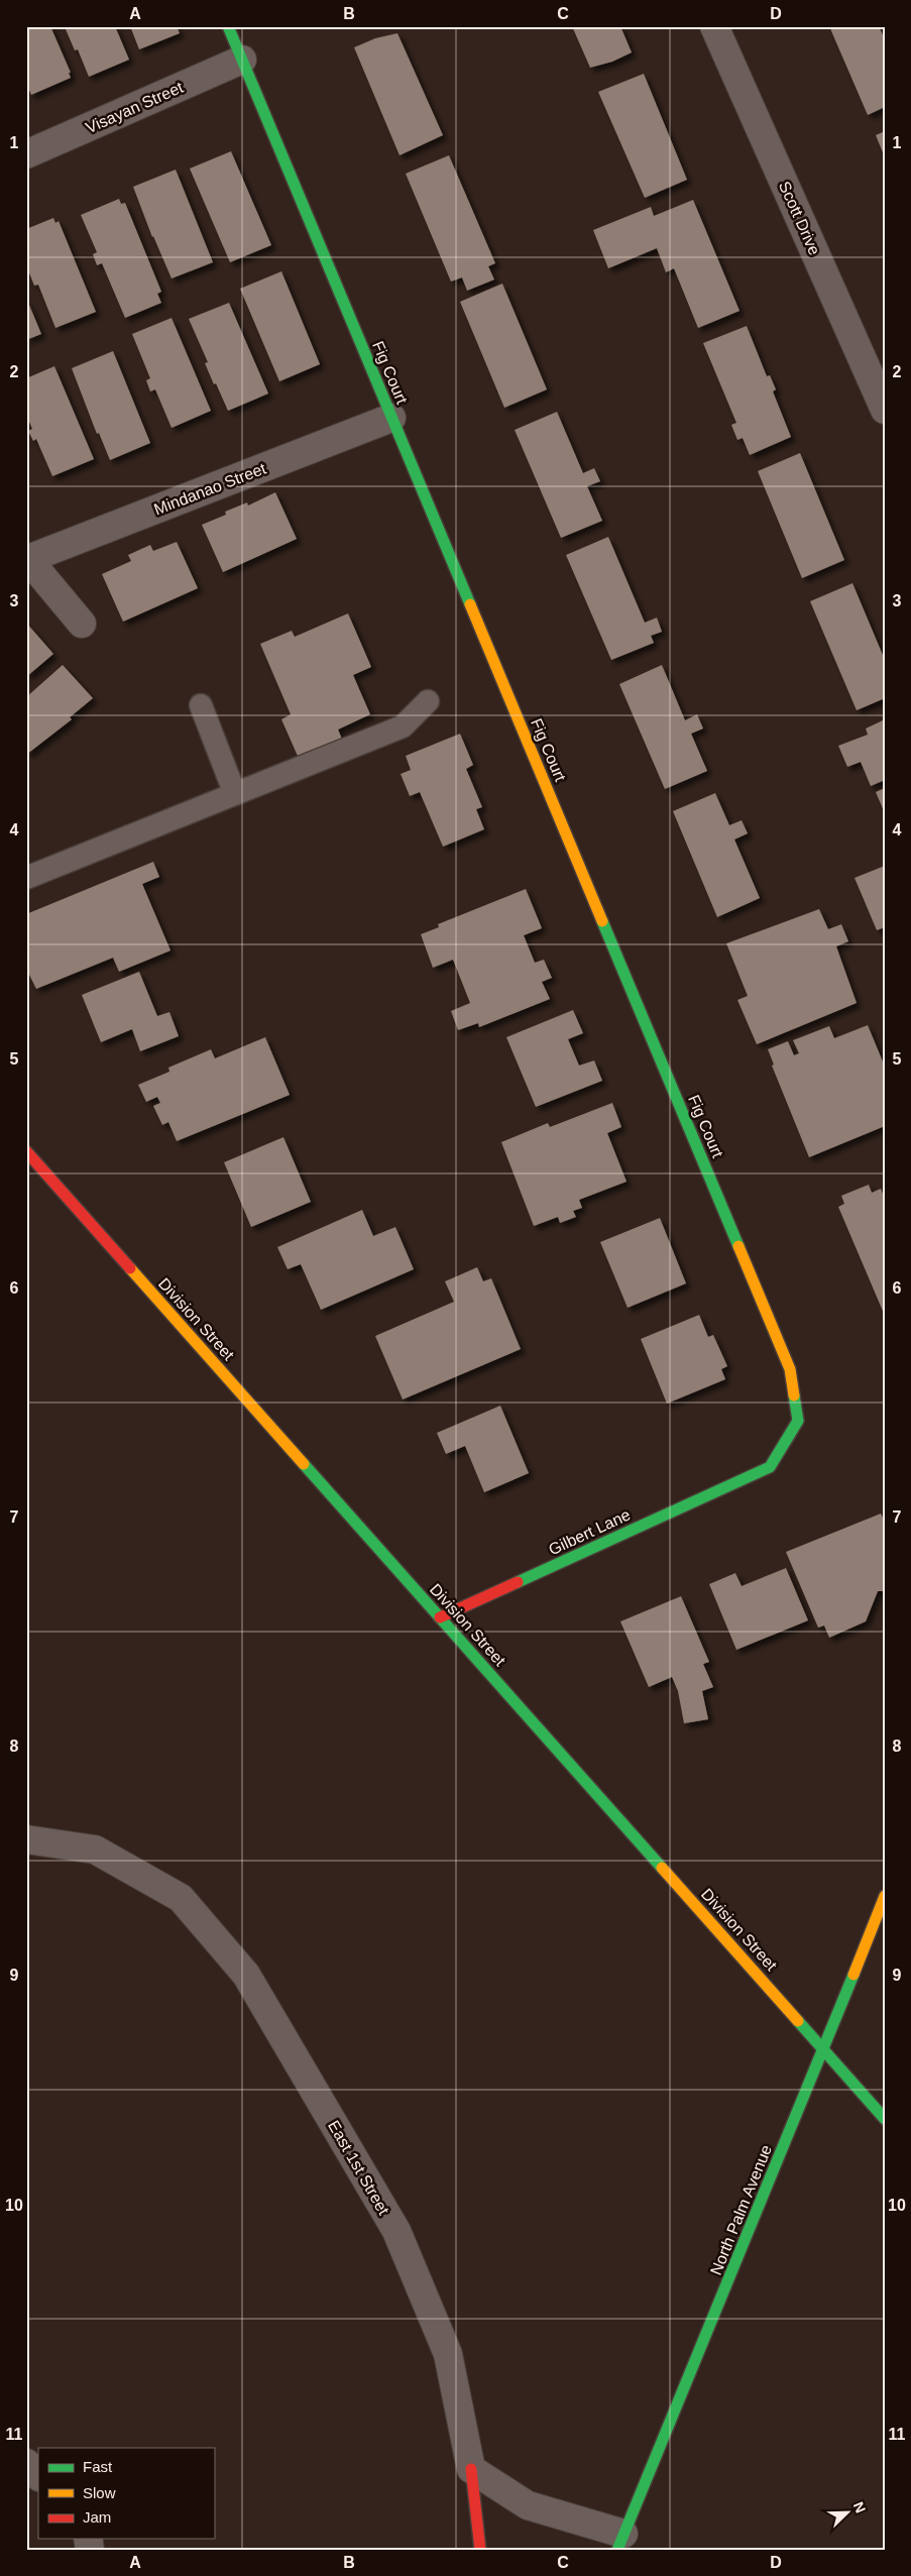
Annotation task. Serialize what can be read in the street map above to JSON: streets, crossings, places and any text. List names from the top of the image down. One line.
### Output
{"streets":{"street":["Visayan Street","Scott Drive","Fig Court","Mindanao Street","Division Street","Gilbert Lane","East 1st Street","North Palm Avenue"]},"crossings":[["Visayan Street","Fig Court"],["Fig Court","Mindanao Street"],["Fig Court","Gilbert Lane"],["Division Street","Gilbert Lane"],["Division Street","North Palm Avenue"]],"legend":["Fast","Slow","Jam"],"north":"top right","grid":{"columns":["A","B","C","D"],"rows":["1","2","3","4","5","6","7","8","9","10","11"]}}
